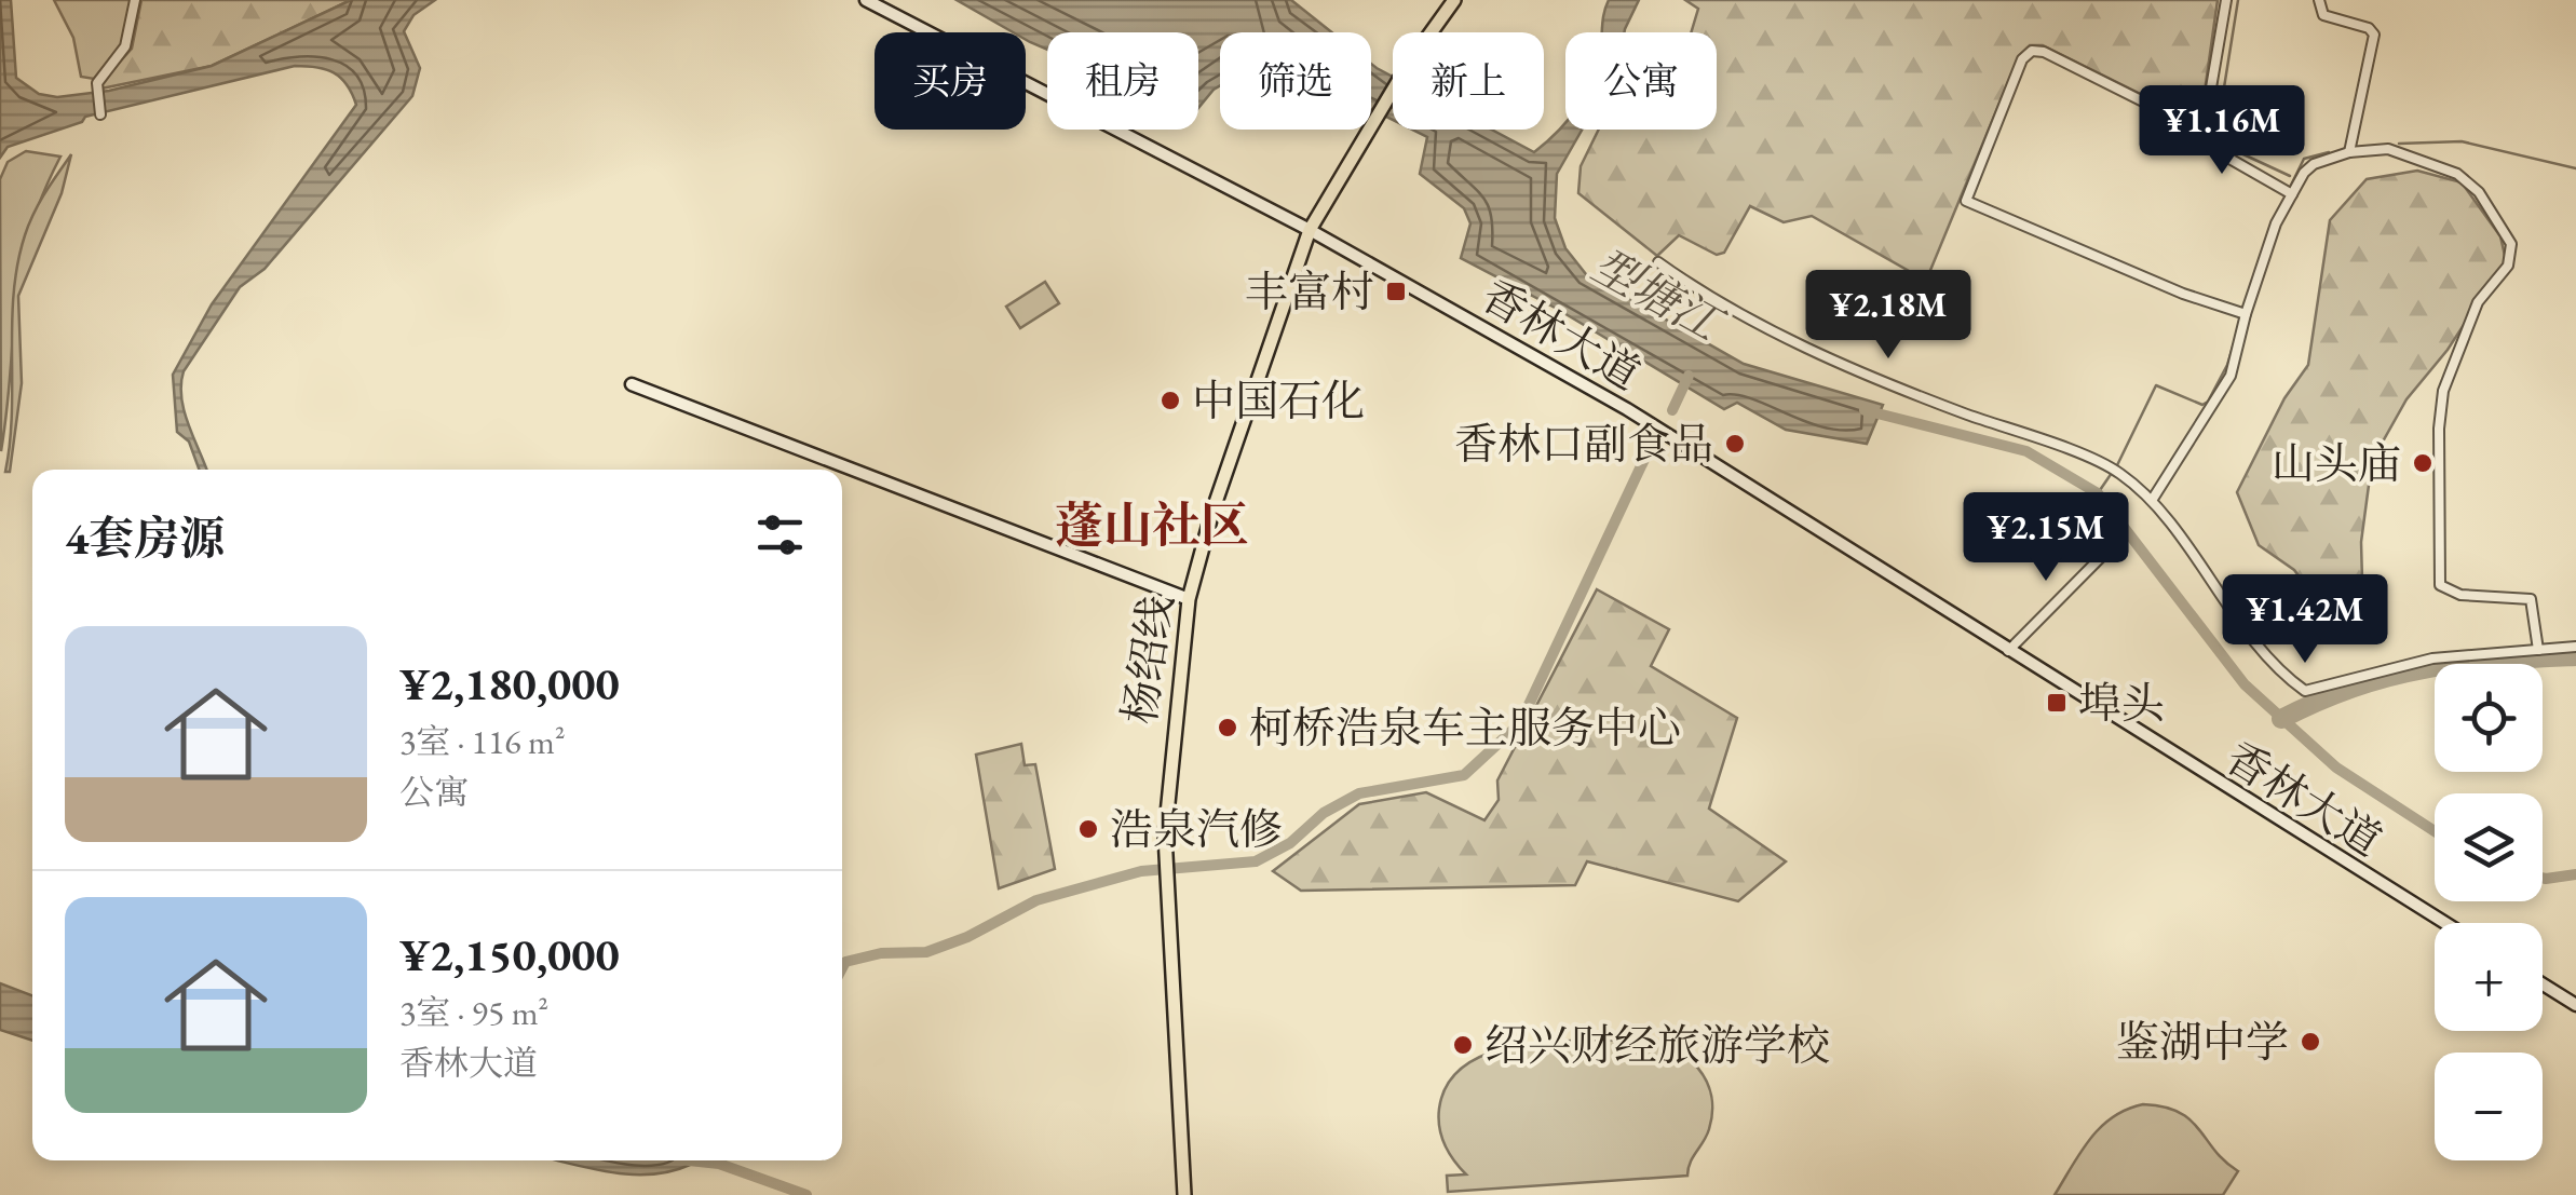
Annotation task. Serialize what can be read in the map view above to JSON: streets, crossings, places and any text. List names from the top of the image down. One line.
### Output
{"streets":{"main road":["香林大道","杨绍线"]},"crossings":[["香林大道","杨绍线"]],"districts":["蓬山社区"],"water":["型塘江"],"places":{"transit":["丰富村","埠头"],"other":["中国石化","香林口副食品","山头庙","柯桥浩泉车主服务中心","浩泉汽修","鉴湖中学","绍兴财经旅游学校"]},"page":{"chip":["买房","租房","筛选","新上","公寓"],"price":["¥1.16M","¥2.18M","¥2.15M","¥1.42M"],"heading":"4套房源","list":[{"name":"¥2,180,000","note":"3室 · 116 m² · 公寓"},{"name":"¥2,150,000","note":"3室 · 95 m² · 香林大道"}],"map_buttons":["+","−"]}}
